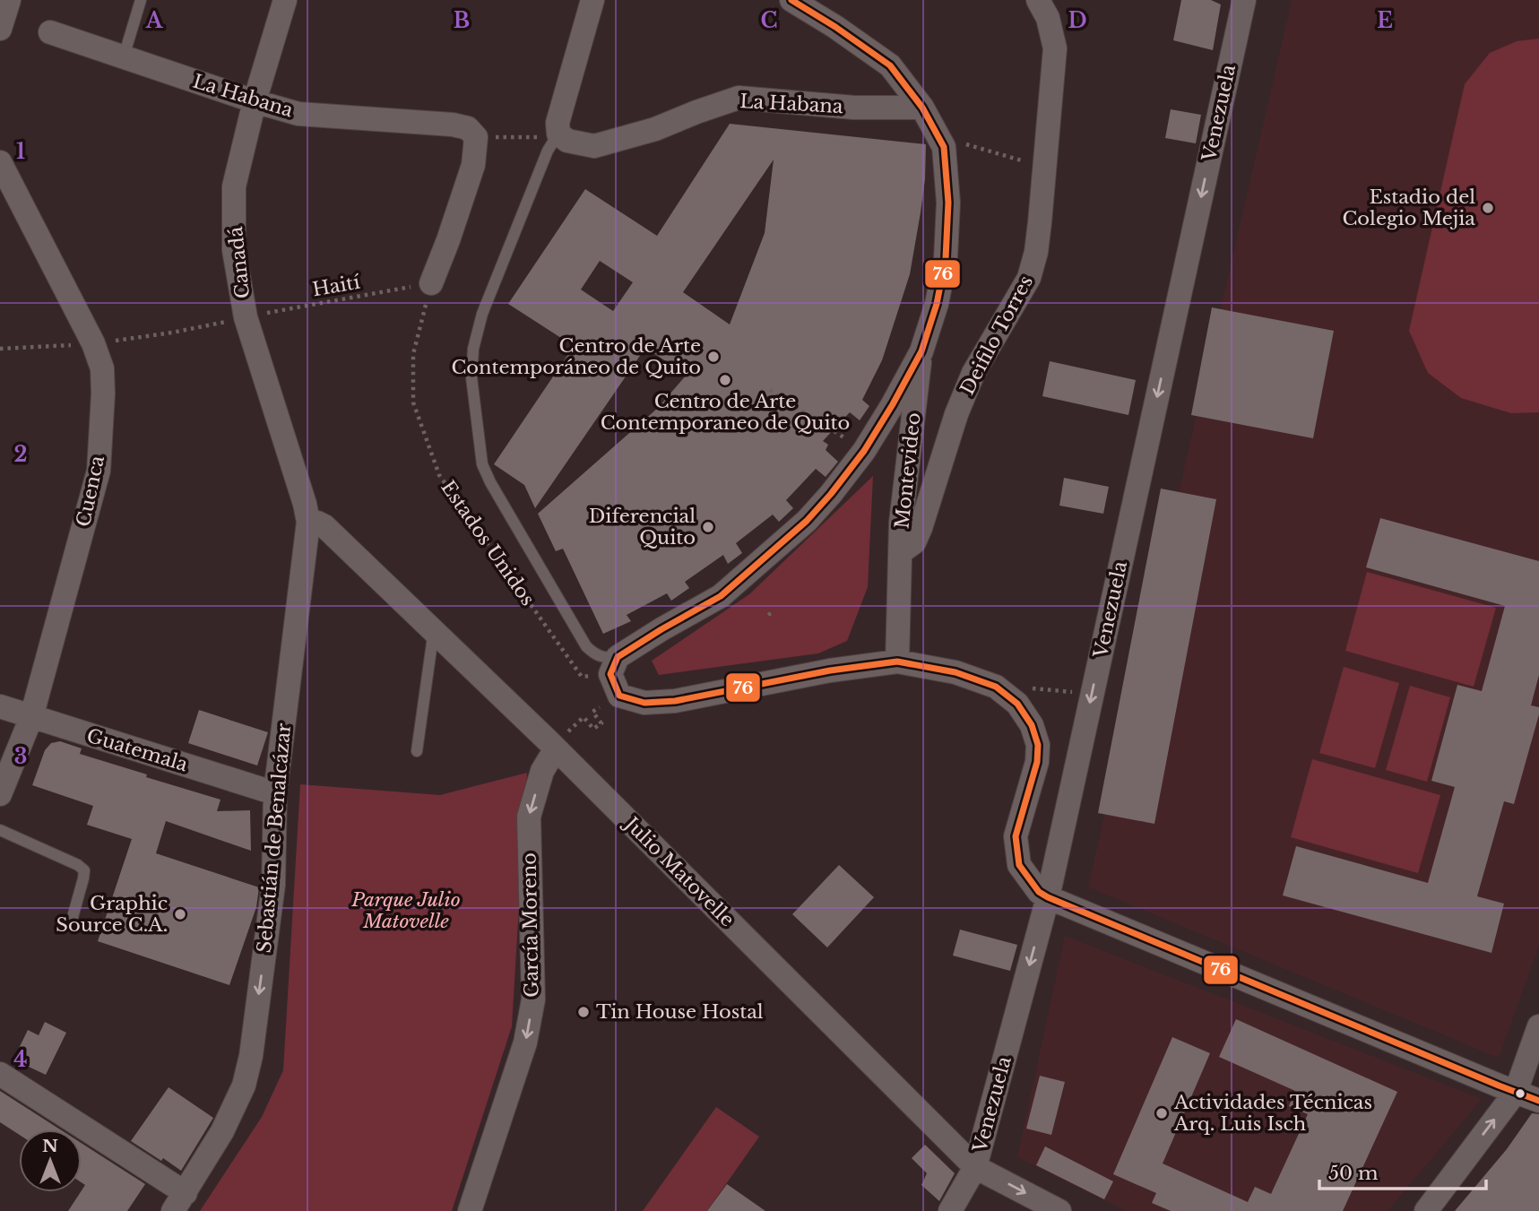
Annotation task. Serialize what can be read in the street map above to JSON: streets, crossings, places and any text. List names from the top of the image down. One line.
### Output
{"streets":{"street":["La Habana","Venezuela","Canadá","Deifilo Torres","Montevideo","Cuenca","Guatemala","Sebastián de Benalcázar","Julio Matovelle","García Moreno"],"path":["Haití","Estados Unidos"]},"crossings":[["La Habana","Canadá"],["La Habana","Montevideo"],["Venezuela","Julio Matovelle"],["Canadá","Sebastián de Benalcázar"],["Canadá","Julio Matovelle"],["Haití","Estados Unidos"],["Deifilo Torres","Montevideo"],["Montevideo","Estados Unidos"],["Cuenca","Guatemala"],["Guatemala","Sebastián de Benalcázar"],["Sebastián de Benalcázar","Julio Matovelle"],["Julio Matovelle","García Moreno"]],"one_way":["Venezuela","Sebastián de Benalcázar","García Moreno"],"parks":["Parque Julio Matovelle"],"places":["Estadio del Colegio Mejia","Centro de Arte Contemporáneo de Quito","Centro de Arte Contemporaneo de Quito","Diferencial Quito","Graphic Source C.A.","Tin House Hostal","Actividades Técnicas Arq. Luis Isch"],"lines":["transit line 76"],"scale_bar":"50 m","north":"top","grid":{"columns":["A","B","C","D","E"],"rows":["1","2","3","4"]}}
